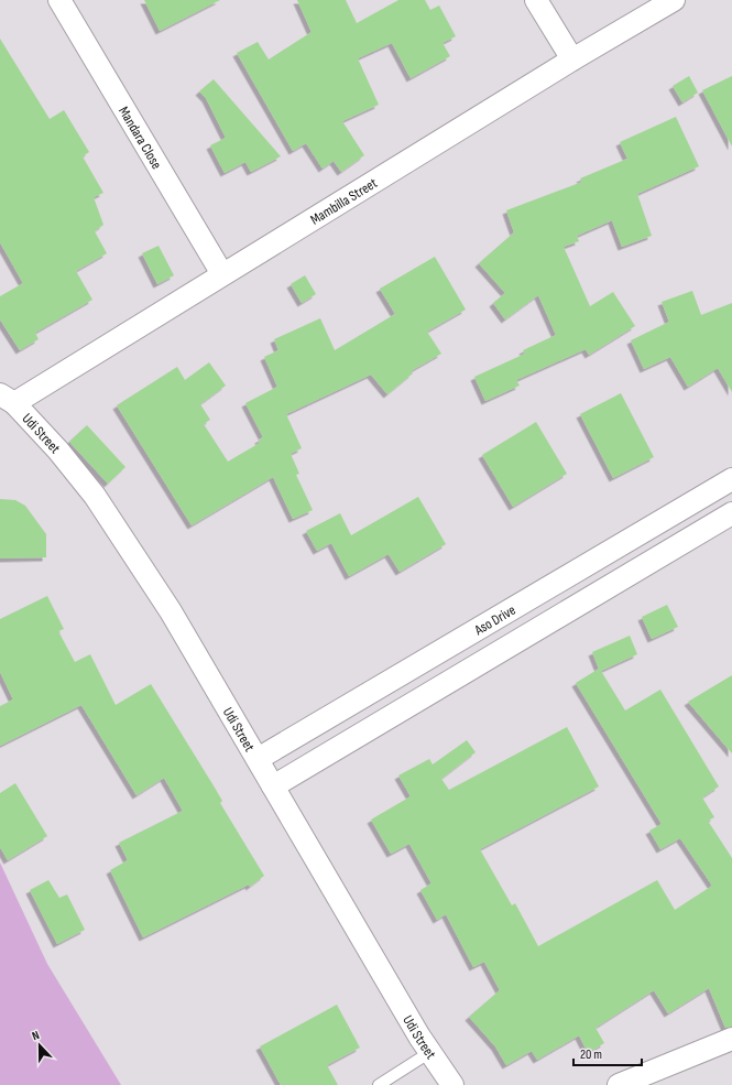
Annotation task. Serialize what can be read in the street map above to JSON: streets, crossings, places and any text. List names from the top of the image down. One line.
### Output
{"streets":{"street":["Mandara Close","Mambilla Street","Udi Street","Aso Drive"]},"crossings":[["Mandara Close","Mambilla Street"],["Mambilla Street","Udi Street"],["Udi Street","Aso Drive"]],"scale_bar":"20 m","north":"top"}
